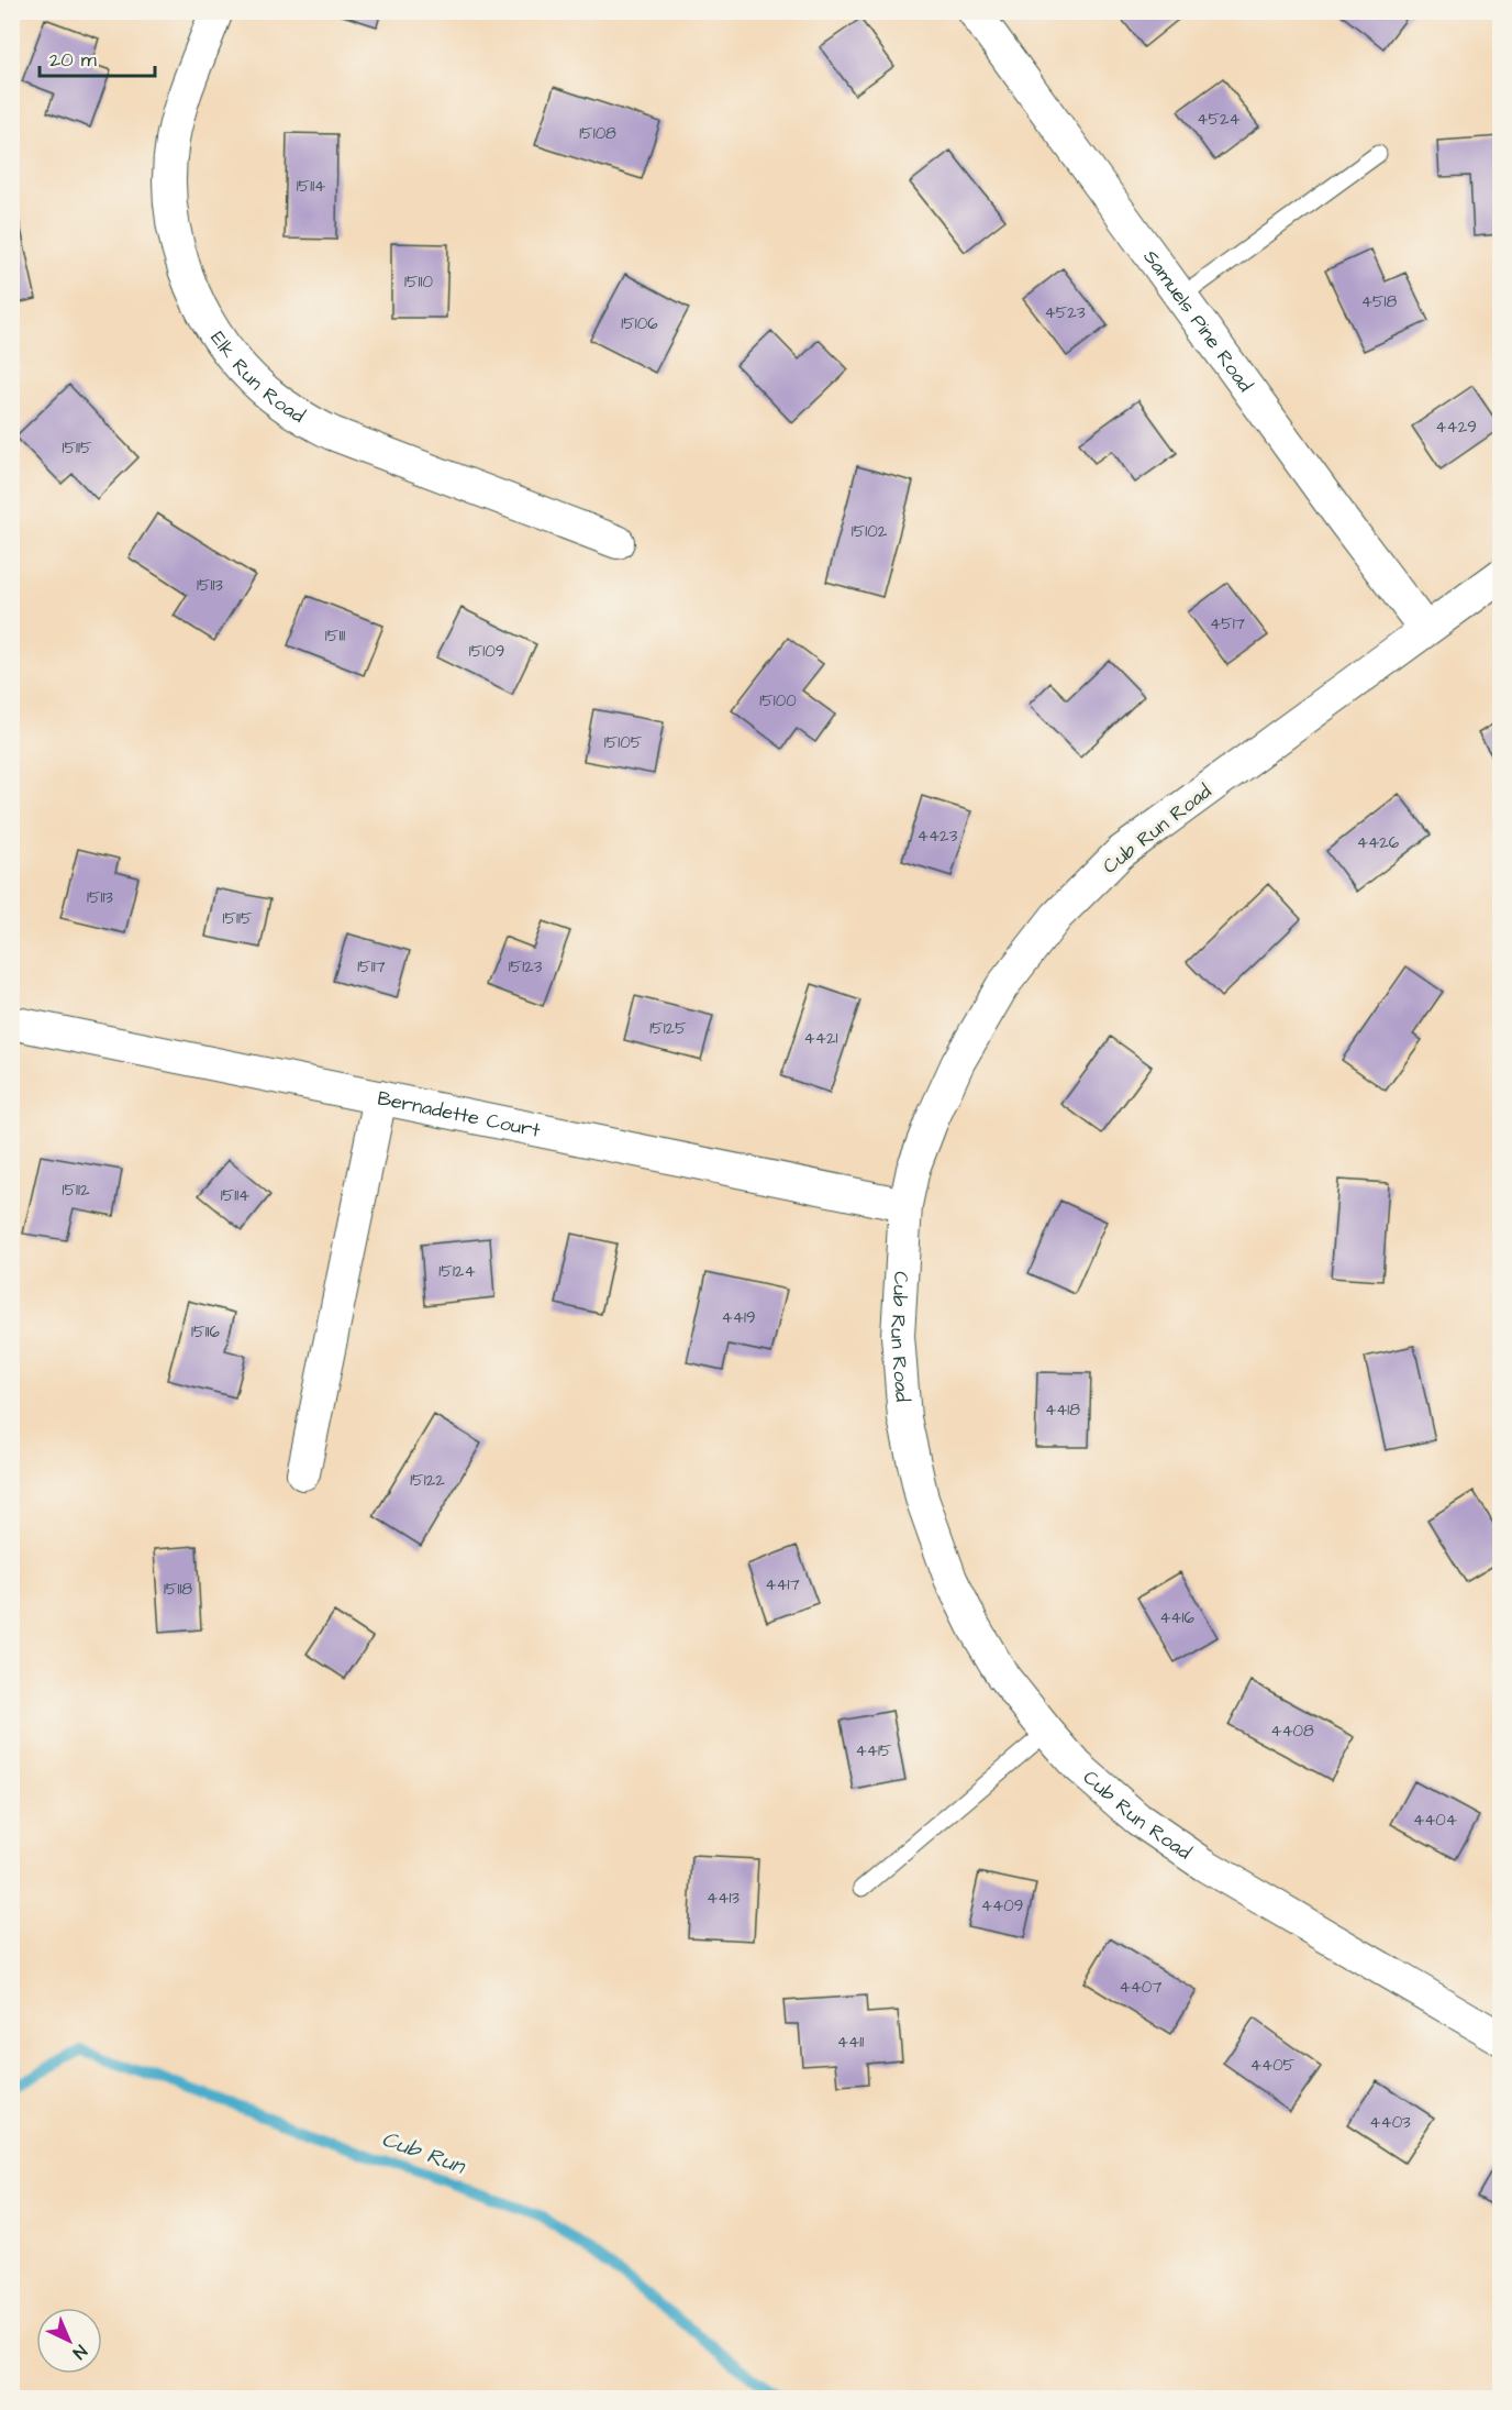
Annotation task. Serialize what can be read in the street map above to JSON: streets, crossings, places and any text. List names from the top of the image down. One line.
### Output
{"streets":{"street":["Samuels Pine Road","Elk Run Road","Cub Run Road","Bernadette Court"]},"crossings":[["Samuels Pine Road","Cub Run Road"],["Cub Run Road","Bernadette Court"]],"water":["Cub Run"],"house_numbers":["4524","15108","15114","15110","4518","4523","15106","4429","15115","15102","15113","4517","15111","15109","15100","15105","4423","4426","15113","15115","15117","15123","15125","4421","15112","15114","15124","4419","15116","4418","15122","4417","15118","4416","4408","4415","4404","4413","4409","4407","4411","4405","4403"],"scale_bar":"20 m","north":"bottom right"}
